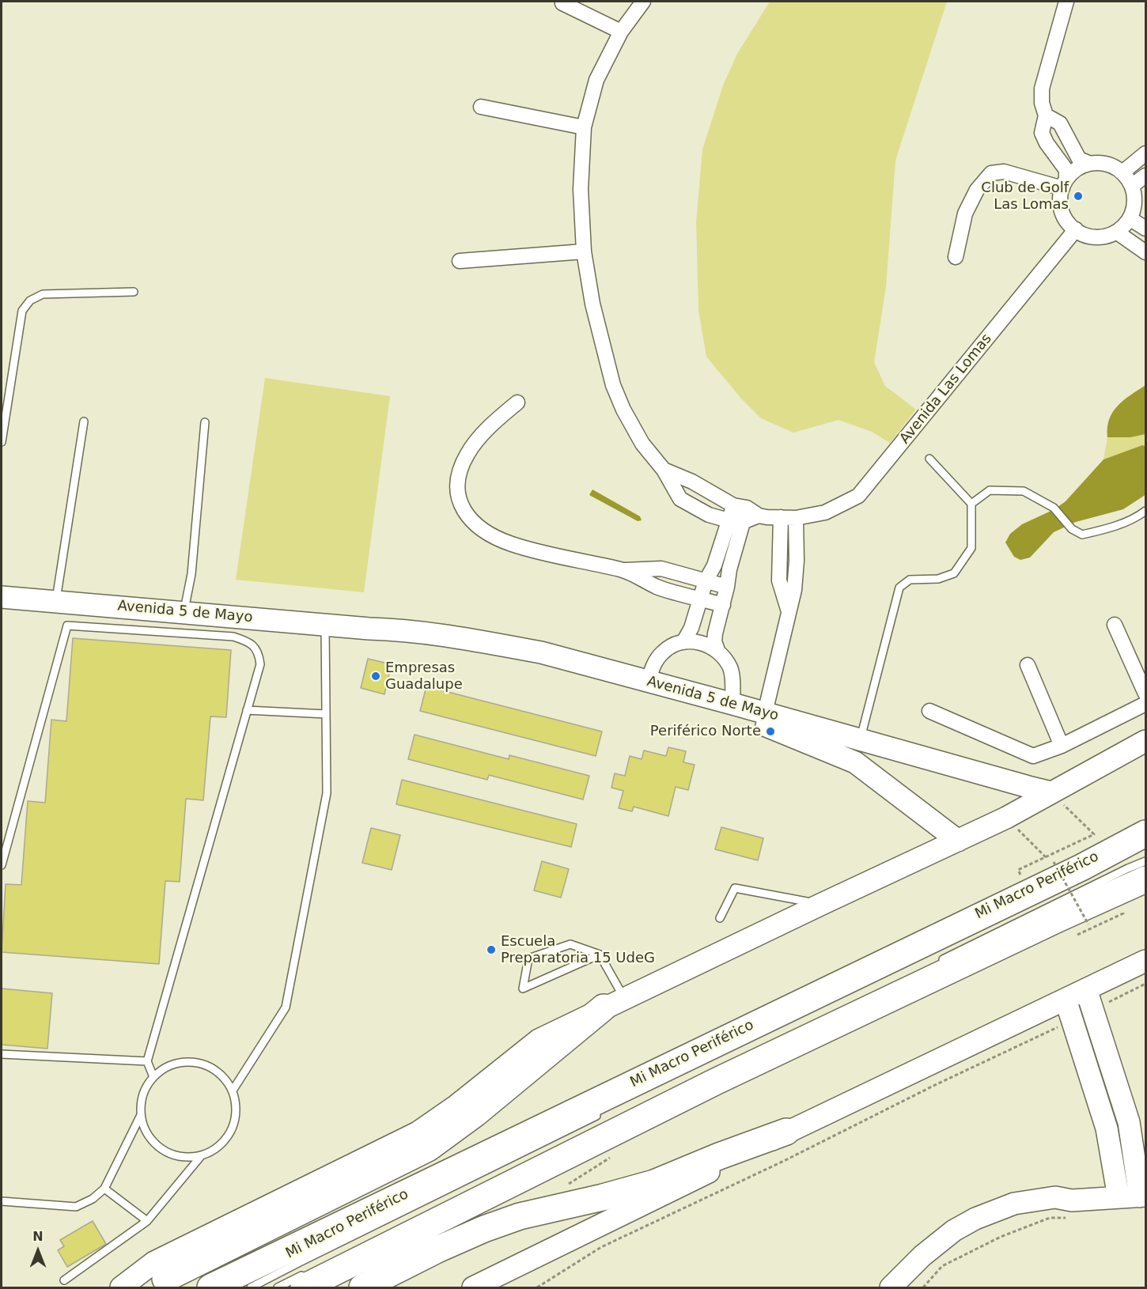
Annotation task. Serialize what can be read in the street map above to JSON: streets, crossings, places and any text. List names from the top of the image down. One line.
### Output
{"streets":{"main road":["Avenida 5 de Mayo"],"street":["Avenida Las Lomas"],"lane":["Mi Macro Periférico"]},"places":["Club de Golf Las Lomas","Empresas Guadalupe","Periférico Norte","Escuela Preparatoria 15 UdeG"],"north":"top"}
